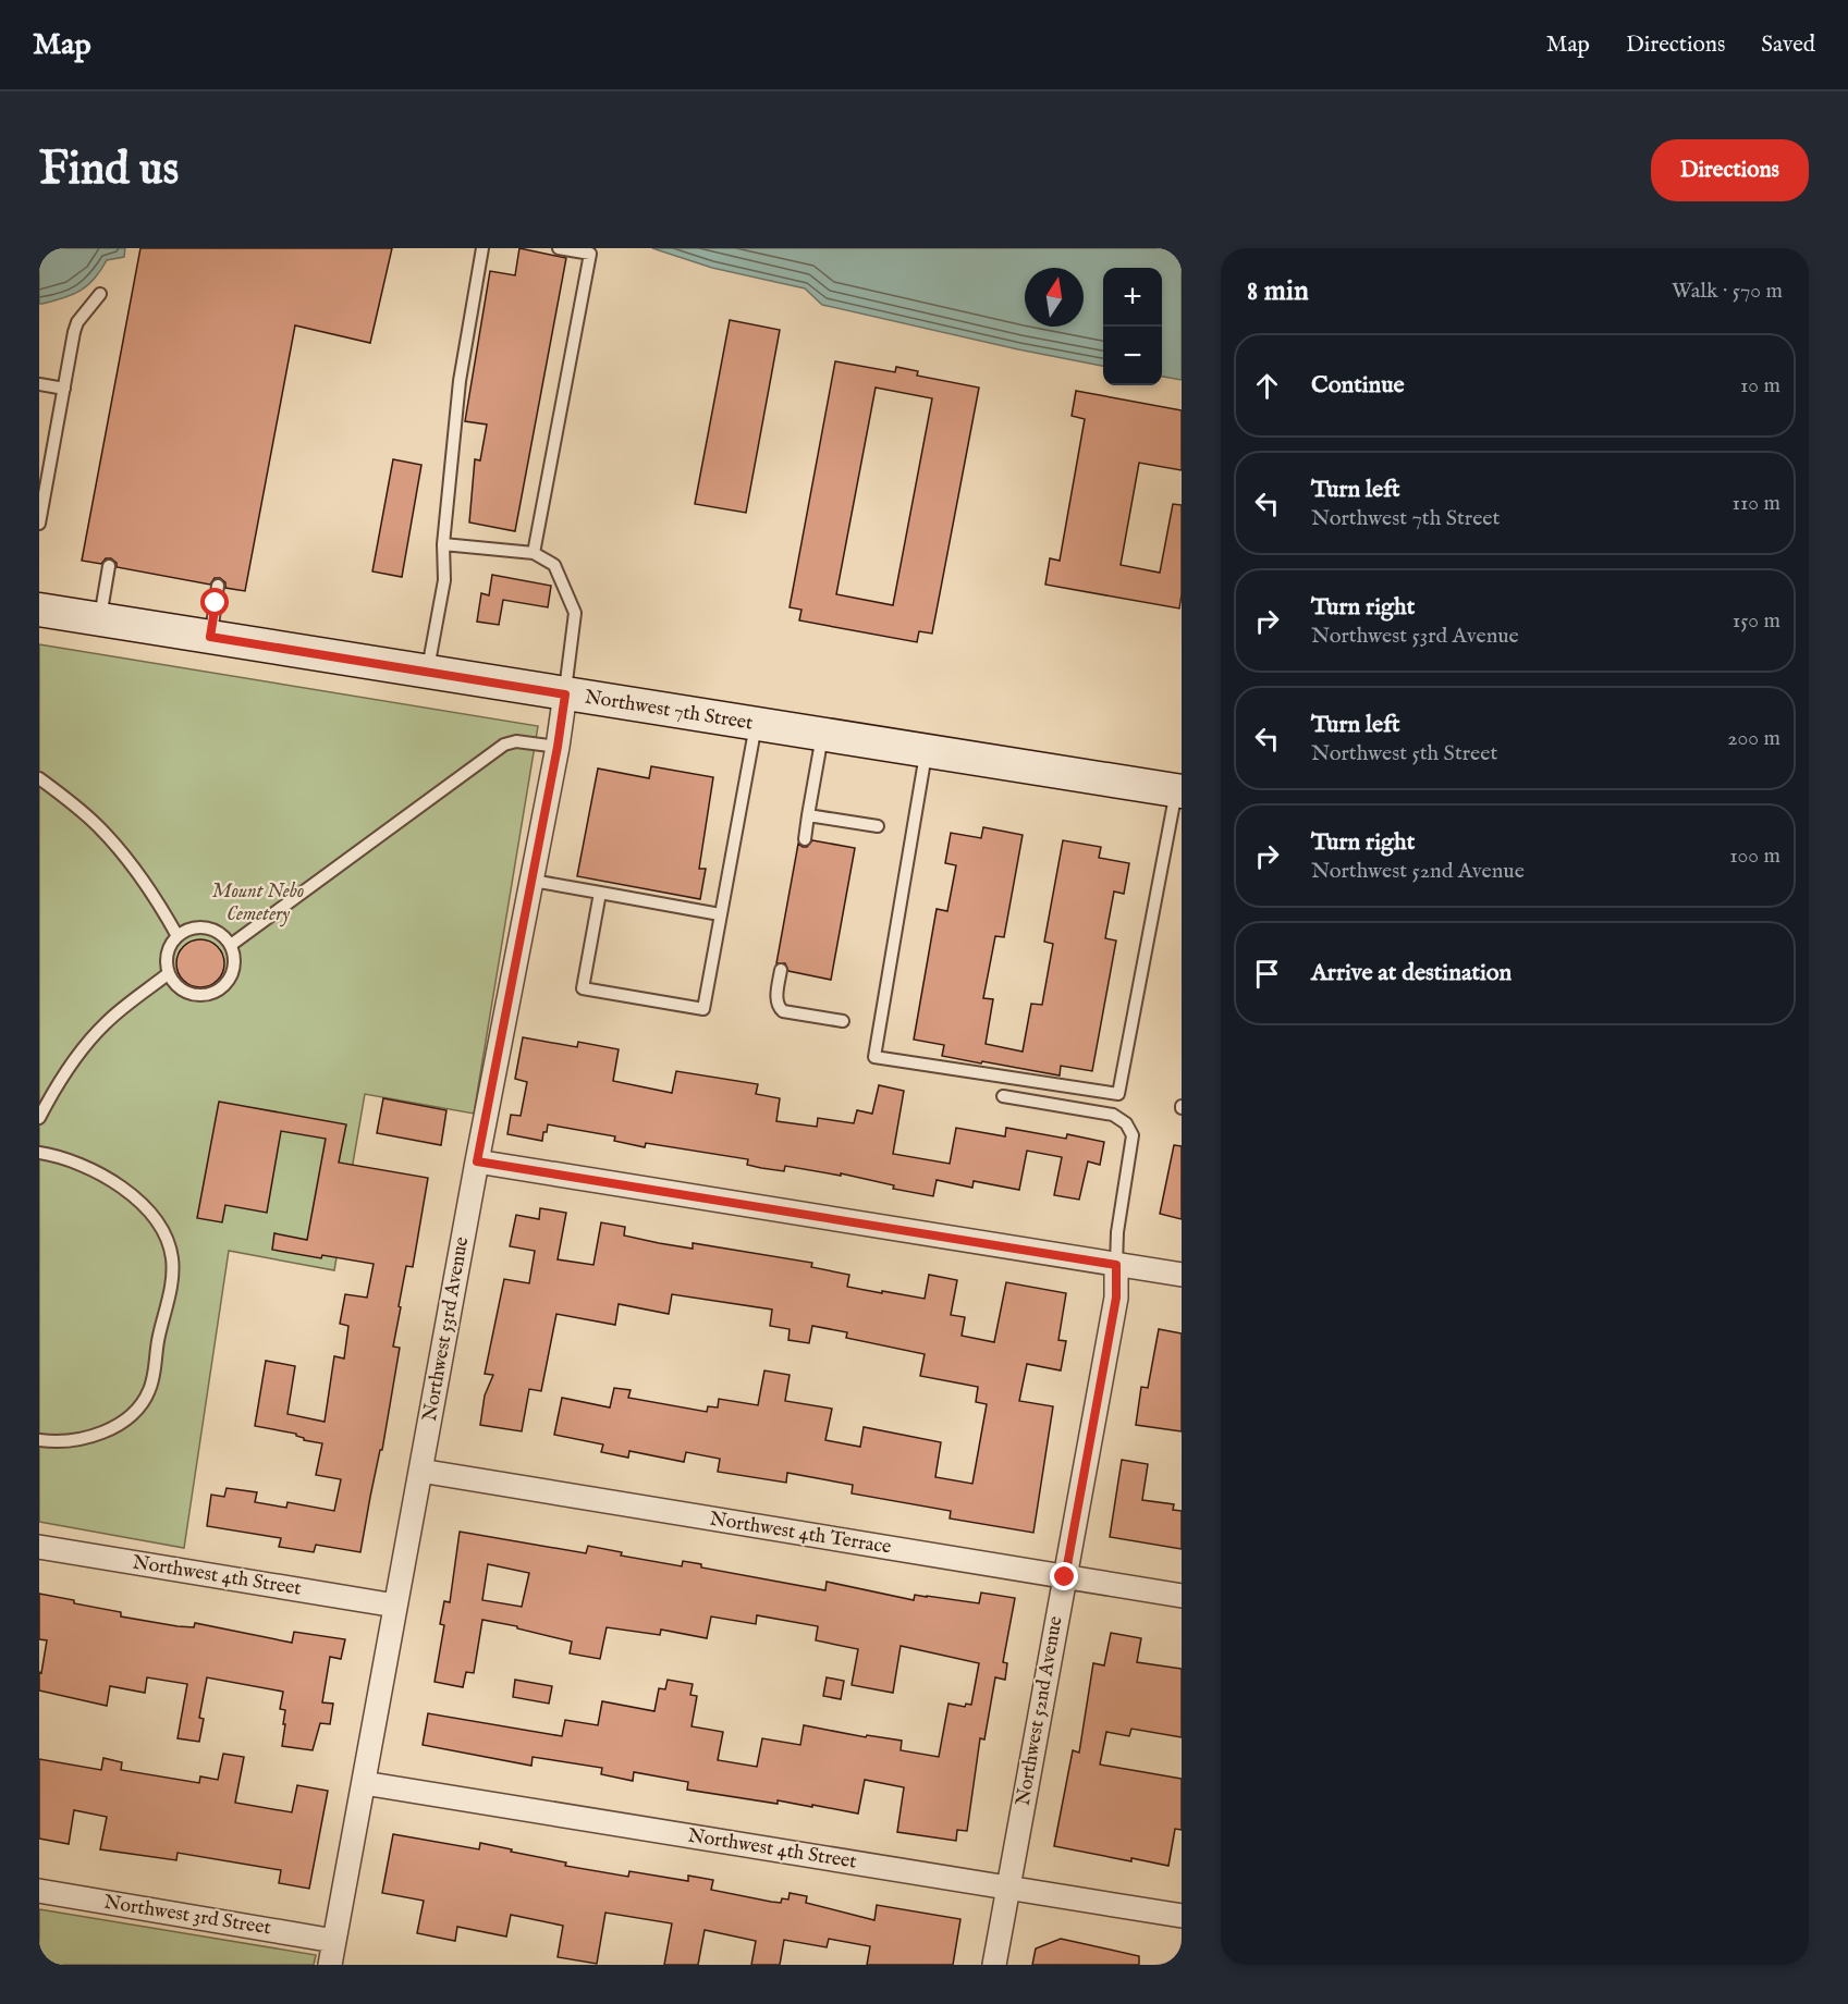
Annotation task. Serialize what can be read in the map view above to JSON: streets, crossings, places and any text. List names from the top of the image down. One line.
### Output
{"streets":{"main road":["Northwest 7th Street"],"street":["Northwest 53rd Avenue","Northwest 4th Terrace","Northwest 4th Street","Northwest 52nd Avenue","Northwest 3rd Street"]},"crossings":[["Northwest 7th Street","Northwest 53rd Avenue"],["Northwest 53rd Avenue","Northwest 4th Terrace"],["Northwest 53rd Avenue","Northwest 4th Street"],["Northwest 53rd Avenue","Northwest 3rd Street"],["Northwest 4th Terrace","Northwest 52nd Avenue"],["Northwest 4th Street","Northwest 52nd Avenue"]],"parks":["Mount Nebo Cemetery"],"north":"top","page":{"header":"Map","nav":["Map","Directions","Saved"],"buttons":"Directions","title":"Find us","heading":["8 min","Walk · 570 m"],"map_buttons":["+","−"],"list":[["Continue","10 m"],["Turn left","Northwest 7th Street","110 m"],["Turn right","Northwest 53rd Avenue","150 m"],["Turn left","Northwest 5th Street","200 m"],["Turn right","Northwest 52nd Avenue","100 m"],"Arrive at destination"]}}
